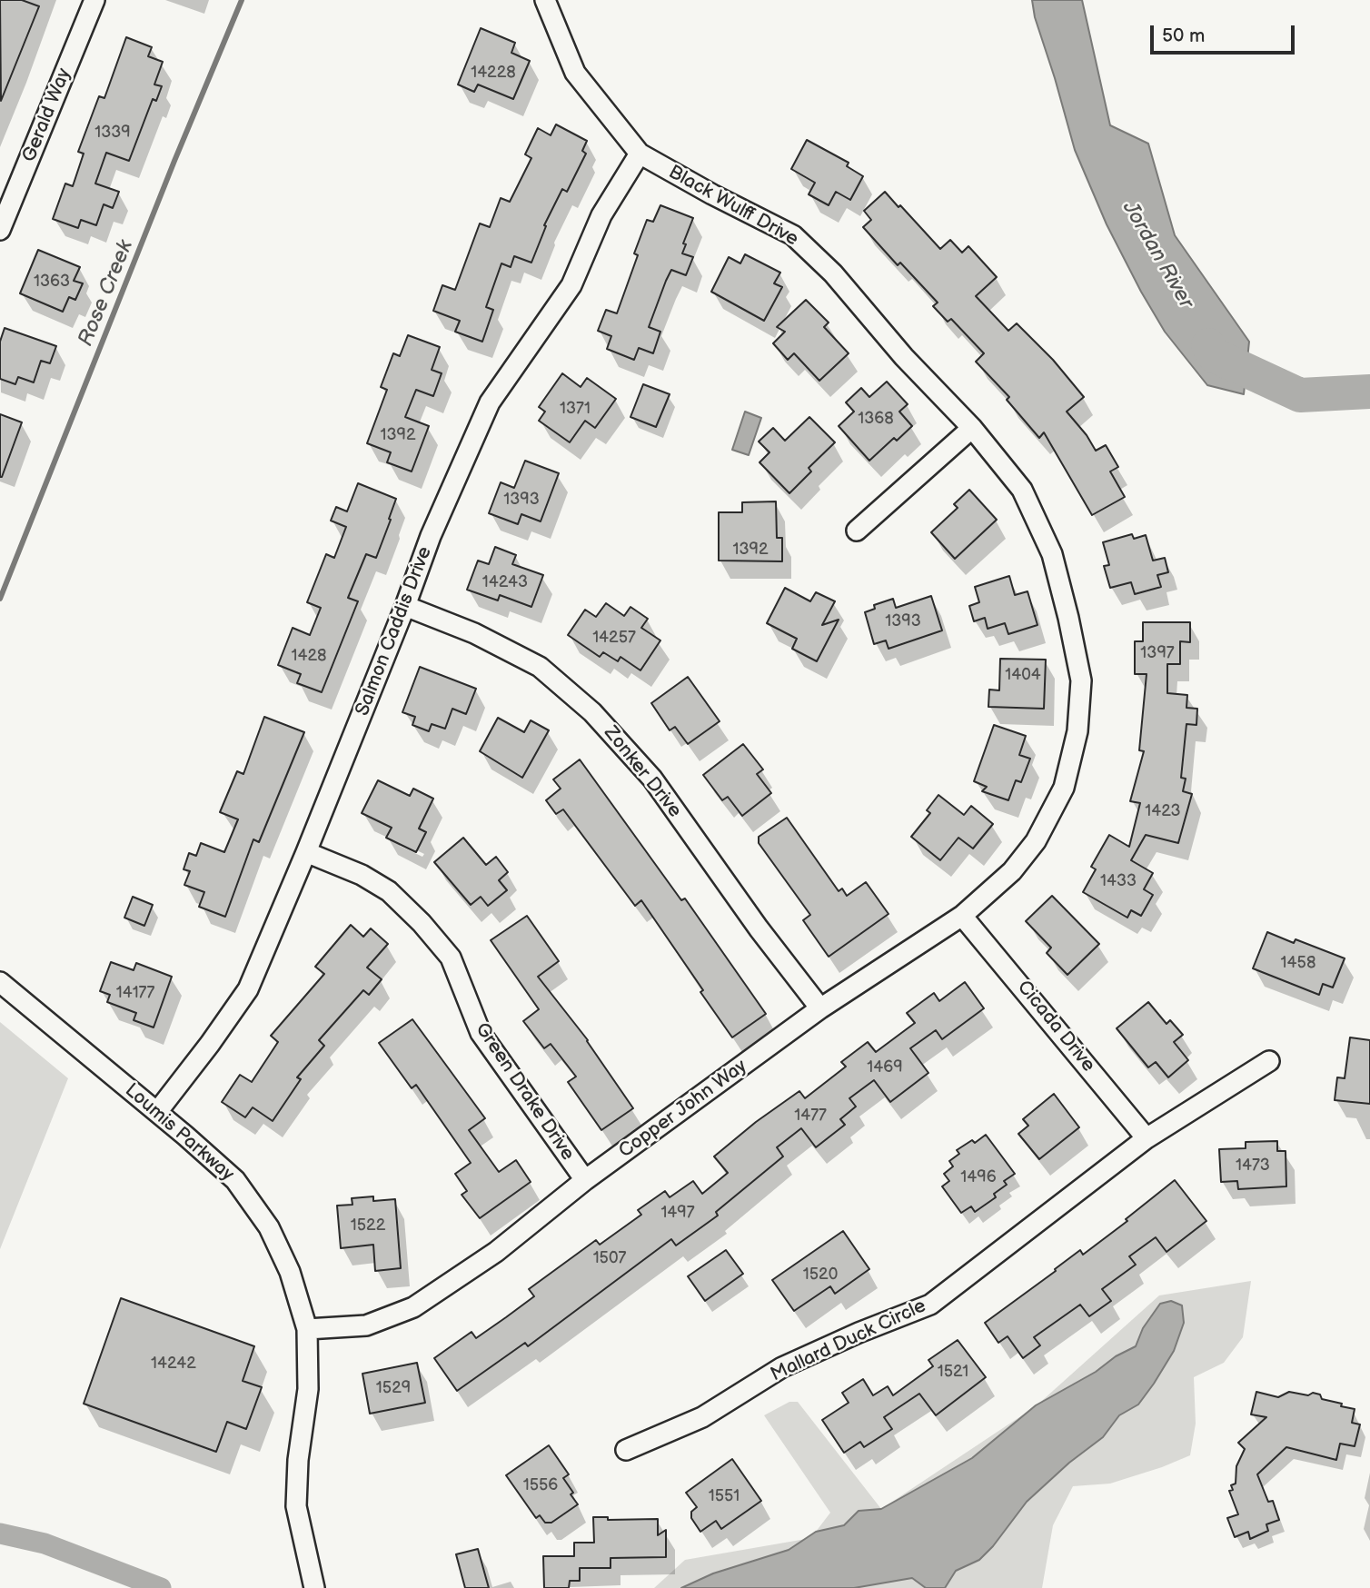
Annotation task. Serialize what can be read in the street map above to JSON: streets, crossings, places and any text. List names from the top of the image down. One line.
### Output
{"streets":{"street":["Gerald Way","Black Wulff Drive","Salmon Caddis Drive","Zonker Drive","Cicada Drive","Green Drake Drive","Copper John Way","Loumis Parkway","Mallard Duck Circle"]},"crossings":[["Black Wulff Drive","Salmon Caddis Drive"],["Black Wulff Drive","Copper John Way"],["Salmon Caddis Drive","Zonker Drive"],["Salmon Caddis Drive","Green Drake Drive"],["Salmon Caddis Drive","Loumis Parkway"],["Zonker Drive","Copper John Way"],["Cicada Drive","Copper John Way"],["Cicada Drive","Mallard Duck Circle"],["Green Drake Drive","Copper John Way"],["Copper John Way","Loumis Parkway"]],"water":["Jordan River","Rose Creek"],"house_numbers":["14228","1339","1363","1371","1368","1392","1393","1392","14243","1393","14257","1397","1428","1404","1423","1433","1458","14177","1469","1477","1473","1496","1497","1522","1507","1520","14242","1521","1529","1556","1551"],"scale_bar":"50 m"}
